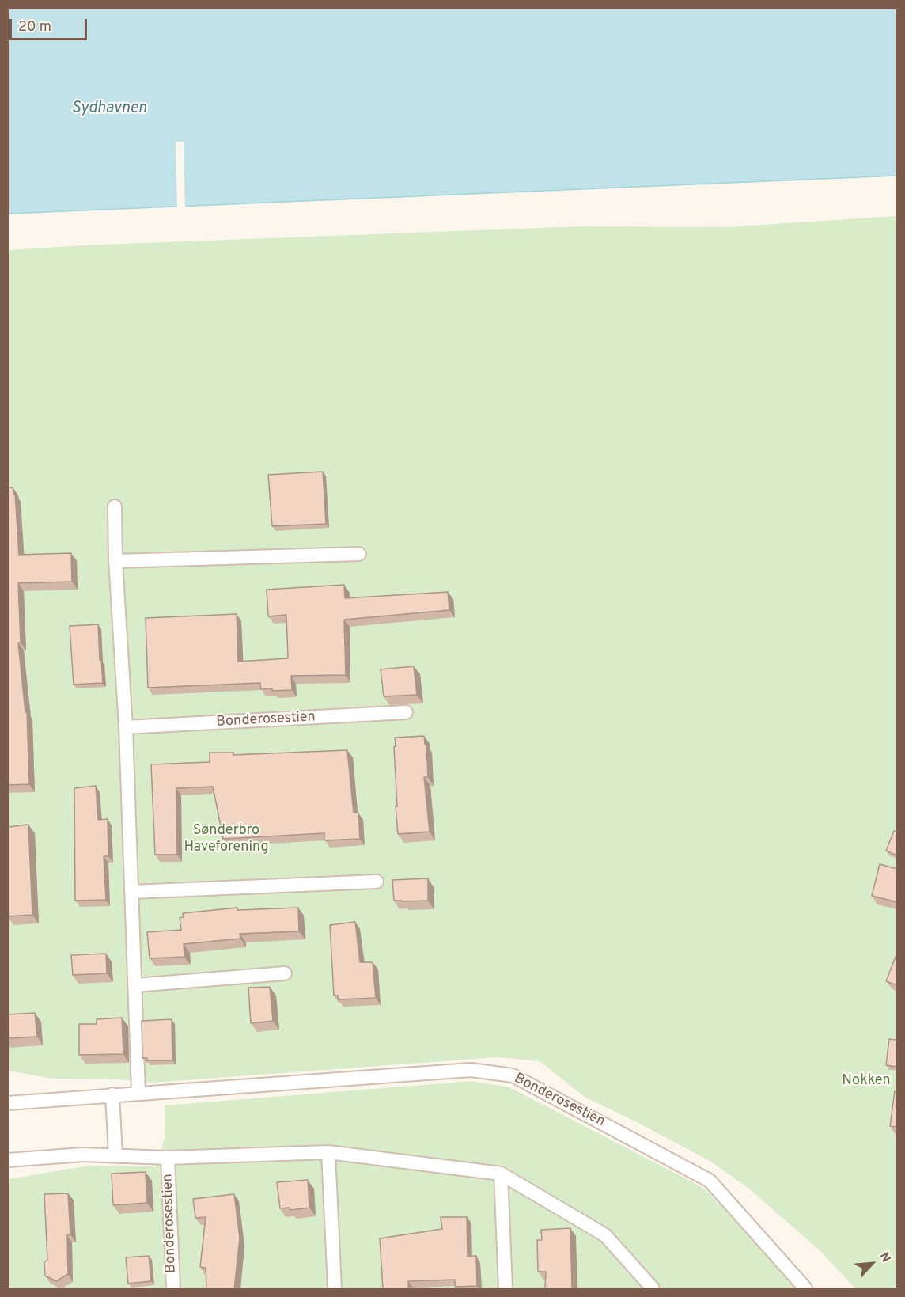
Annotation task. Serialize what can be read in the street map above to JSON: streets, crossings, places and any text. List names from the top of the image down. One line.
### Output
{"streets":{"lane":["Bonderosestien"]},"water":["Sydhavnen"],"parks":["Sønderbro Haveforening","Nokken"],"scale_bar":"20 m","north":"top right"}
